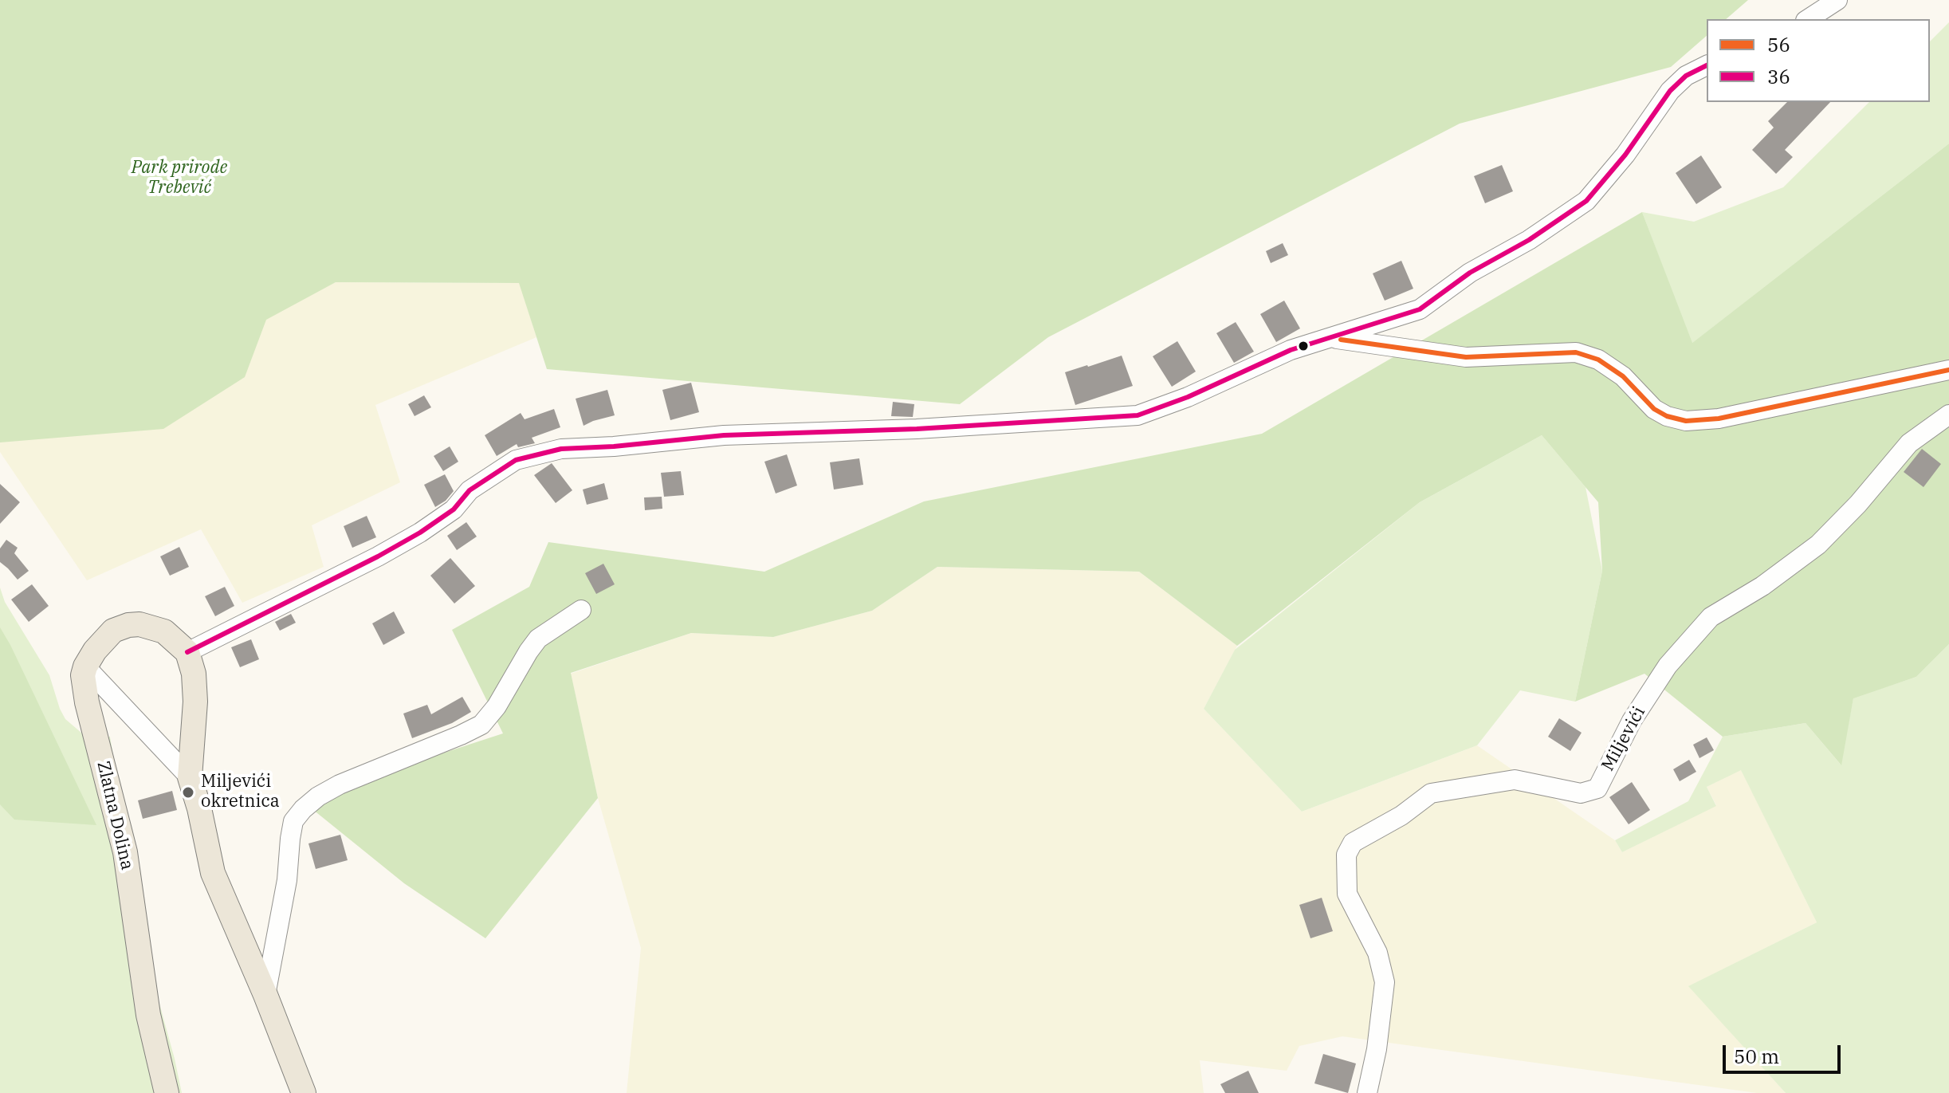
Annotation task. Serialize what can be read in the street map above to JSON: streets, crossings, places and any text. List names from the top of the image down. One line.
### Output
{"streets":{"main road":["Zlatna Dolina"],"street":["Miljevići"]},"parks":["Park prirode Trebević"],"places":["Miljevići okretnica"],"lines":["transit line 36","transit line 56"],"legend":["56","36"],"scale_bar":"50 m"}
